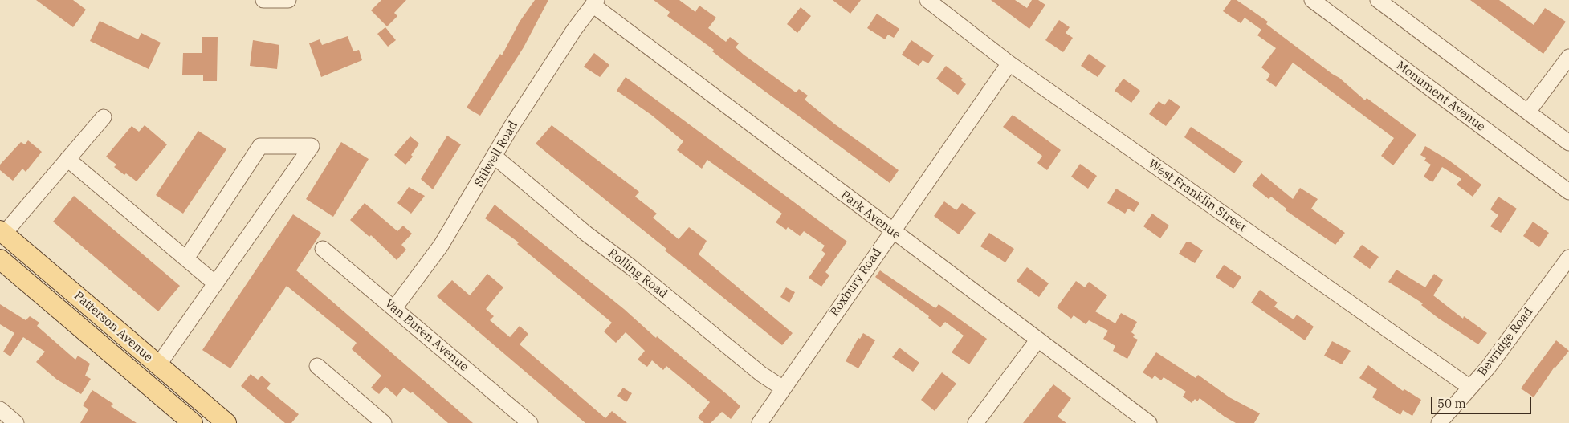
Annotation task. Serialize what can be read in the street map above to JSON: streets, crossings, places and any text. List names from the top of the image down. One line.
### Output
{"streets":{"main road":["Patterson Avenue"],"street":["Monument Avenue","Stilwell Road","West Franklin Street","Park Avenue","Rolling Road","Roxbury Road","Van Buren Avenue","Bevridge Road"]},"crossings":[["Stilwell Road","Park Avenue"],["Stilwell Road","Rolling Road"],["Stilwell Road","Van Buren Avenue"],["West Franklin Street","Roxbury Road"],["West Franklin Street","Bevridge Road"],["Park Avenue","Roxbury Road"],["Rolling Road","Roxbury Road"]],"scale_bar":"50 m"}
